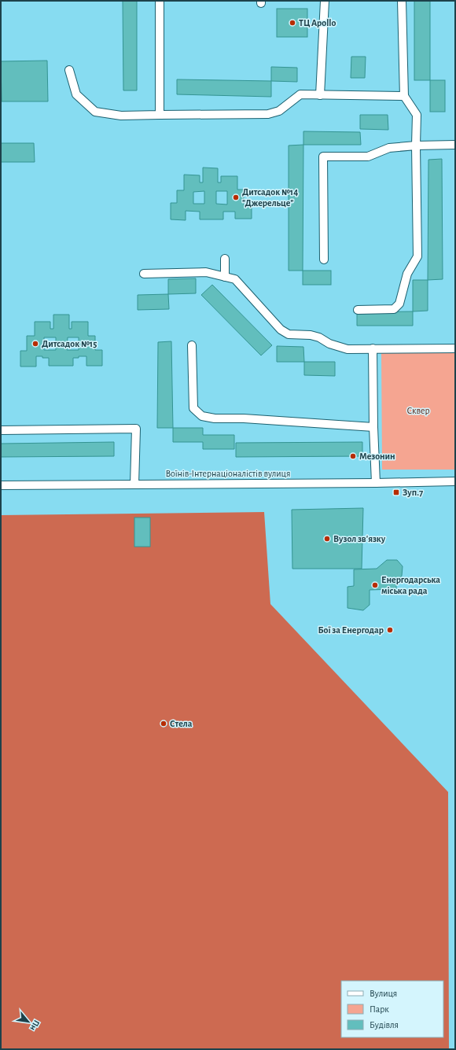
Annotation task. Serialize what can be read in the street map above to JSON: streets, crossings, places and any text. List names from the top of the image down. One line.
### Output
{"streets":{"street":["Воїнів-Інтернаціоналістів вулиця"]},"parks":["Сквер"],"places":{"other":["ТЦ Apollo","Дитсадок №14 \"Джерельце\"","Дитсадок №15","Мезонин","Вузол зв'язку","Енергодарська міська рада","Бої за Енергодар","Стела"],"transit":["Зуп.7"]},"legend":["Вулиця","Парк","Будівля"],"north":"bottom right"}
